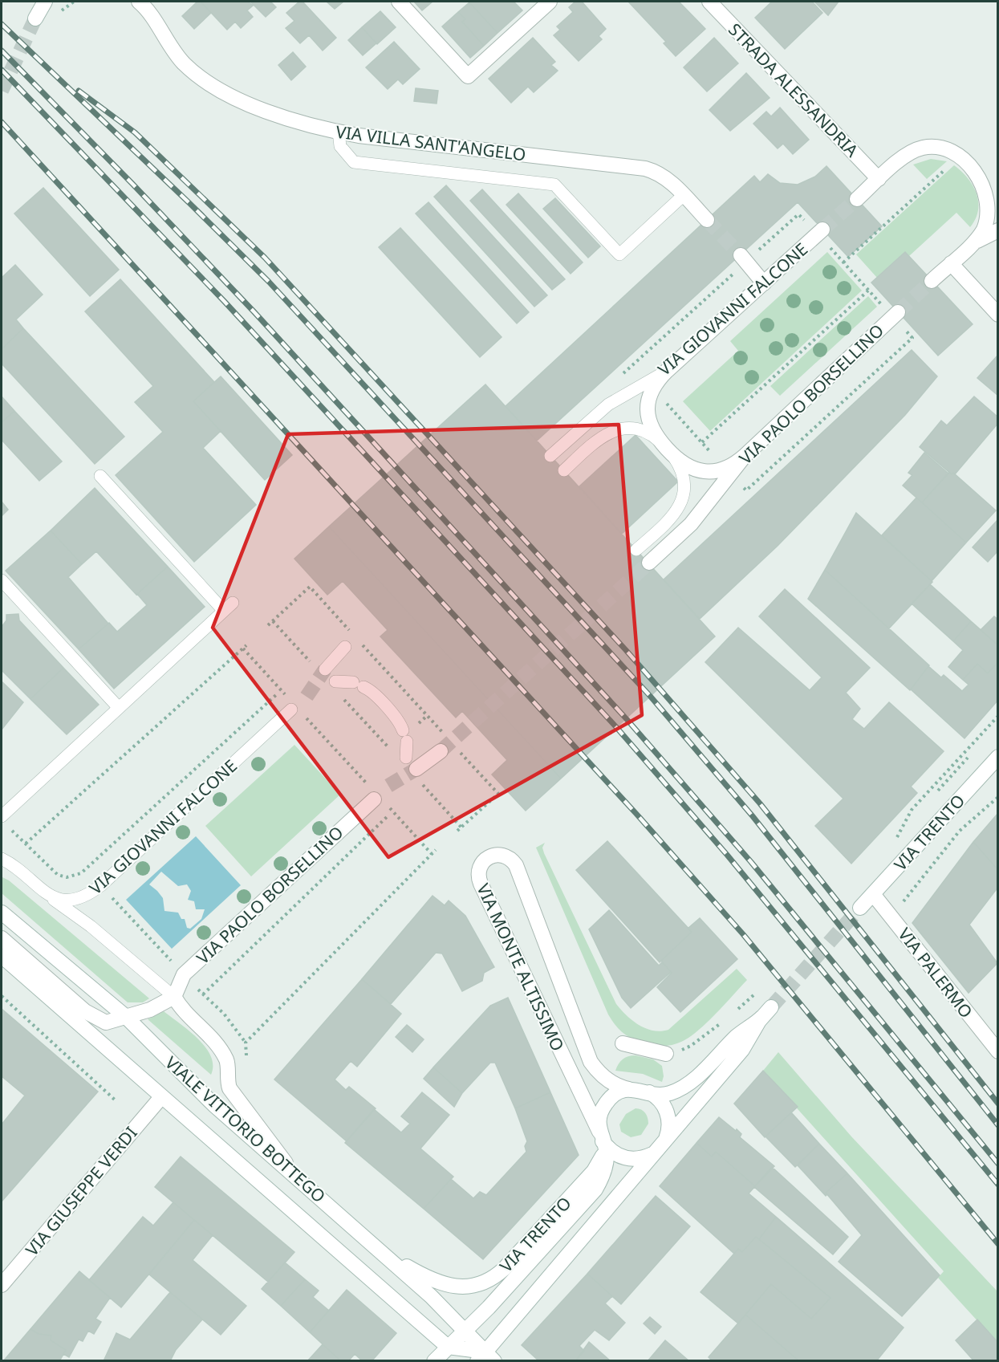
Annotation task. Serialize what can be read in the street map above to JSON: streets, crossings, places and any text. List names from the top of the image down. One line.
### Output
{"streets":{"street":["STRADA ALESSANDRIA","VIA VILLA SANT'ANGELO","VIA GIOVANNI FALCONE","VIA PAOLO BORSELLINO","VIA TRENTO","VIA MONTE ALTISSIMO","VIA PALERMO","VIALE VITTORIO BOTTEGO","VIA GIUSEPPE VERDI"]},"crossings":[["VIA TRENTO","VIA MONTE ALTISSIMO"],["VIA TRENTO","VIA PALERMO"],["VIA TRENTO","VIALE VITTORIO BOTTEGO"],["VIALE VITTORIO BOTTEGO","VIA GIUSEPPE VERDI"]]}
